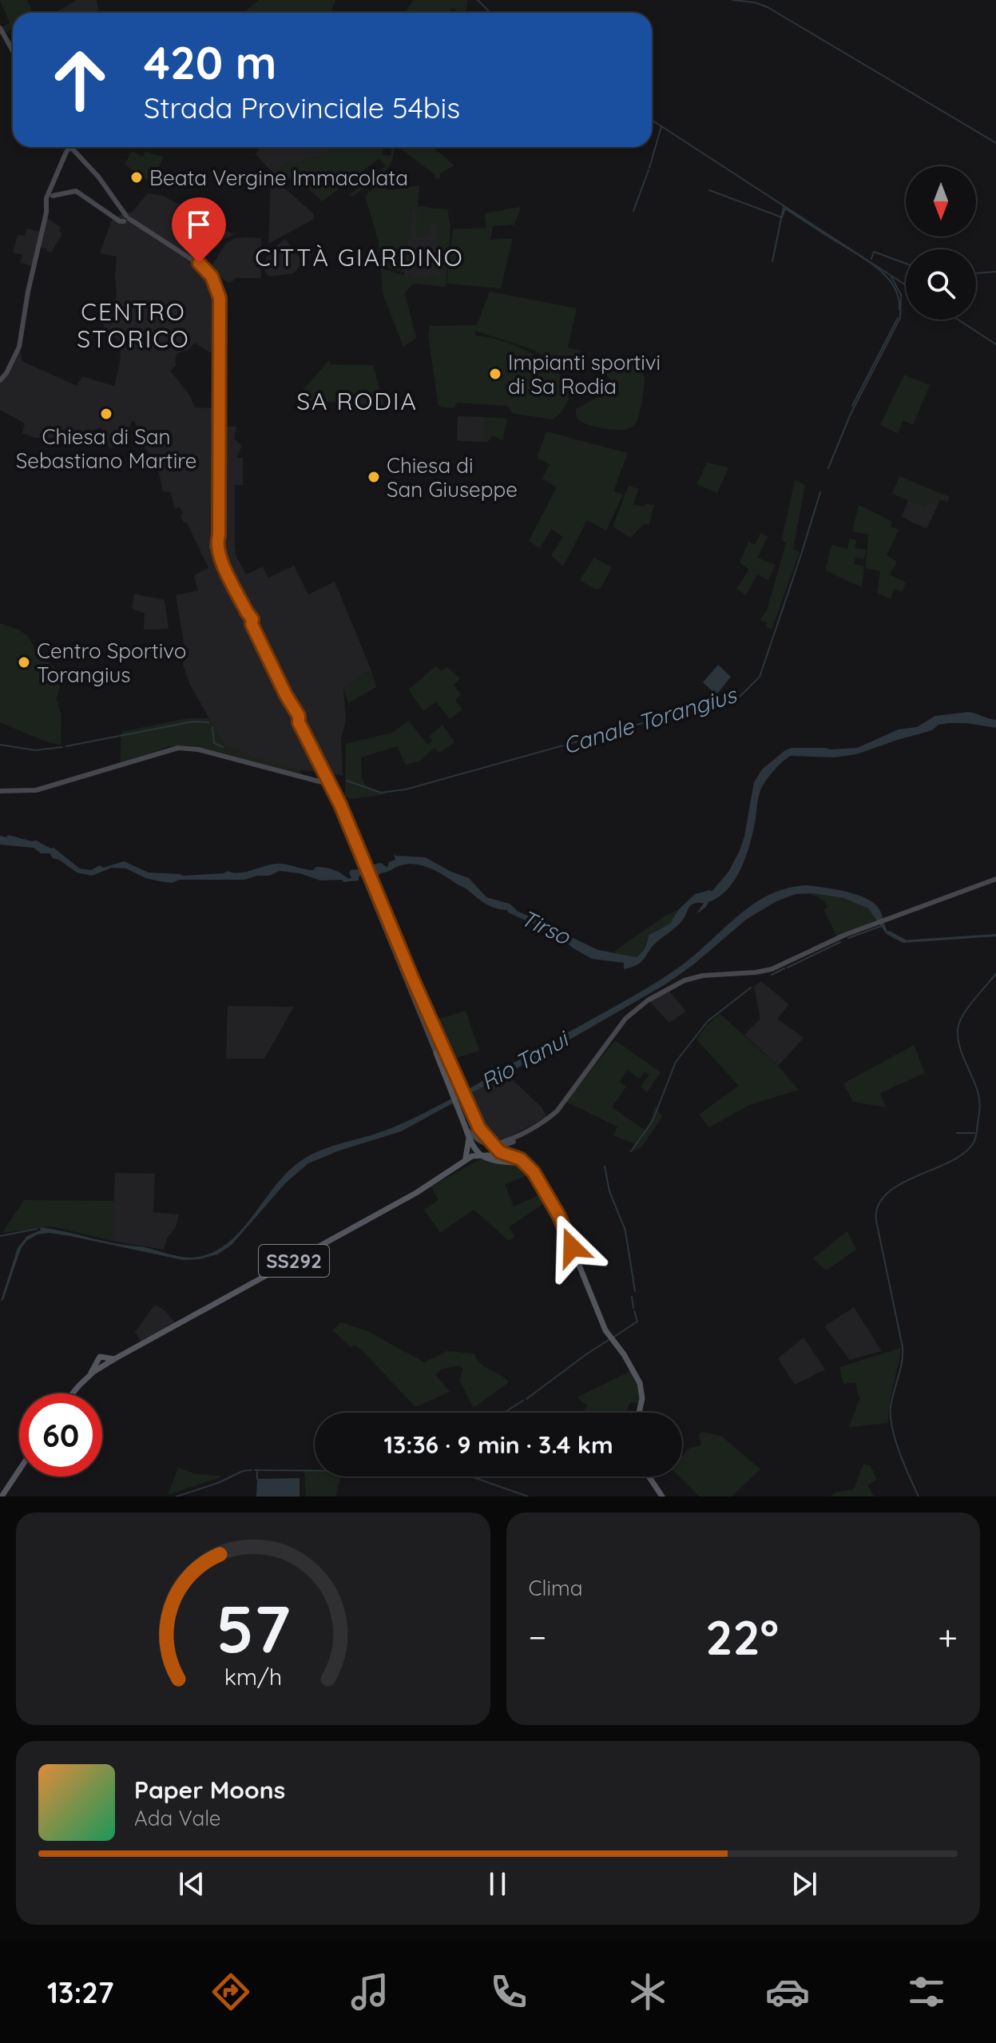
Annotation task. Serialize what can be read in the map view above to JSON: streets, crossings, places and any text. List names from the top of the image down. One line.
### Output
{"streets":{"main road":["SS292"]},"districts":["CITTÀ GIARDINO","CENTRO STORICO","SA RODIA"],"water":["Canale Torangius","Tirso","Rio Tanui"],"places":["Beata Vergine Immacolata","Impianti sportivi di Sa Rodia","Chiesa di San Sebastiano Martire","Chiesa di San Giuseppe","Centro Sportivo Torangius"],"north":"bottom","page":{"turn":["420 m","Strada Provinciale 54bis"],"limit":"60","trip":"13:36 · 9 min · 3.4 km","tile":"Clima","heat":["−","22°","+"],"song":["Paper Moons","Ada Vale"],"tabs":"13:27","gauge":["57","km/h"]}}
